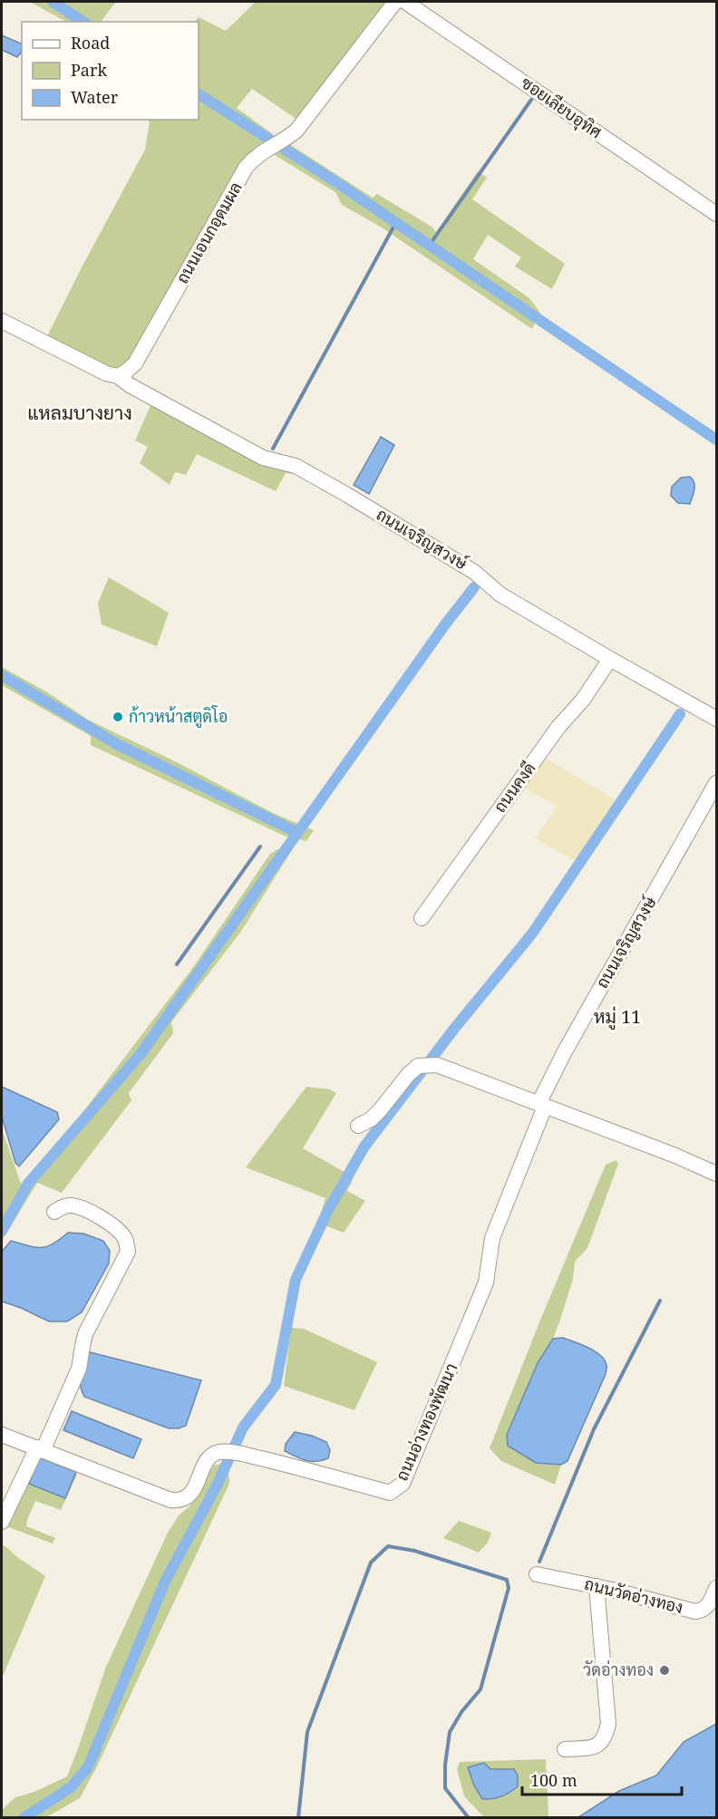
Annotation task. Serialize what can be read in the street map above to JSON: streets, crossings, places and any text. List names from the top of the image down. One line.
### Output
{"streets":{"street":["ซอยเลียบอุทิศ","ถนนเอนกอุดมผล","ถนนเจริญสวงษ์","ถนนคงดี","ถนนอ่างทองพัฒนา","ถนนวัดอ่างทอง"]},"crossings":[["ถนนเอนกอุดมผล","ถนนเจริญสวงษ์"],["ถนนเจริญสวงษ์","ถนนคงดี"],["ถนนเจริญสวงษ์","ถนนอ่างทองพัฒนา"]],"districts":["แหลมบางยาง","หมู่ 11"],"places":["ก้าวหน้าสตูดิโอ","วัดอ่างทอง"],"legend":["Road","Park","Water"],"scale_bar":"100 m"}
